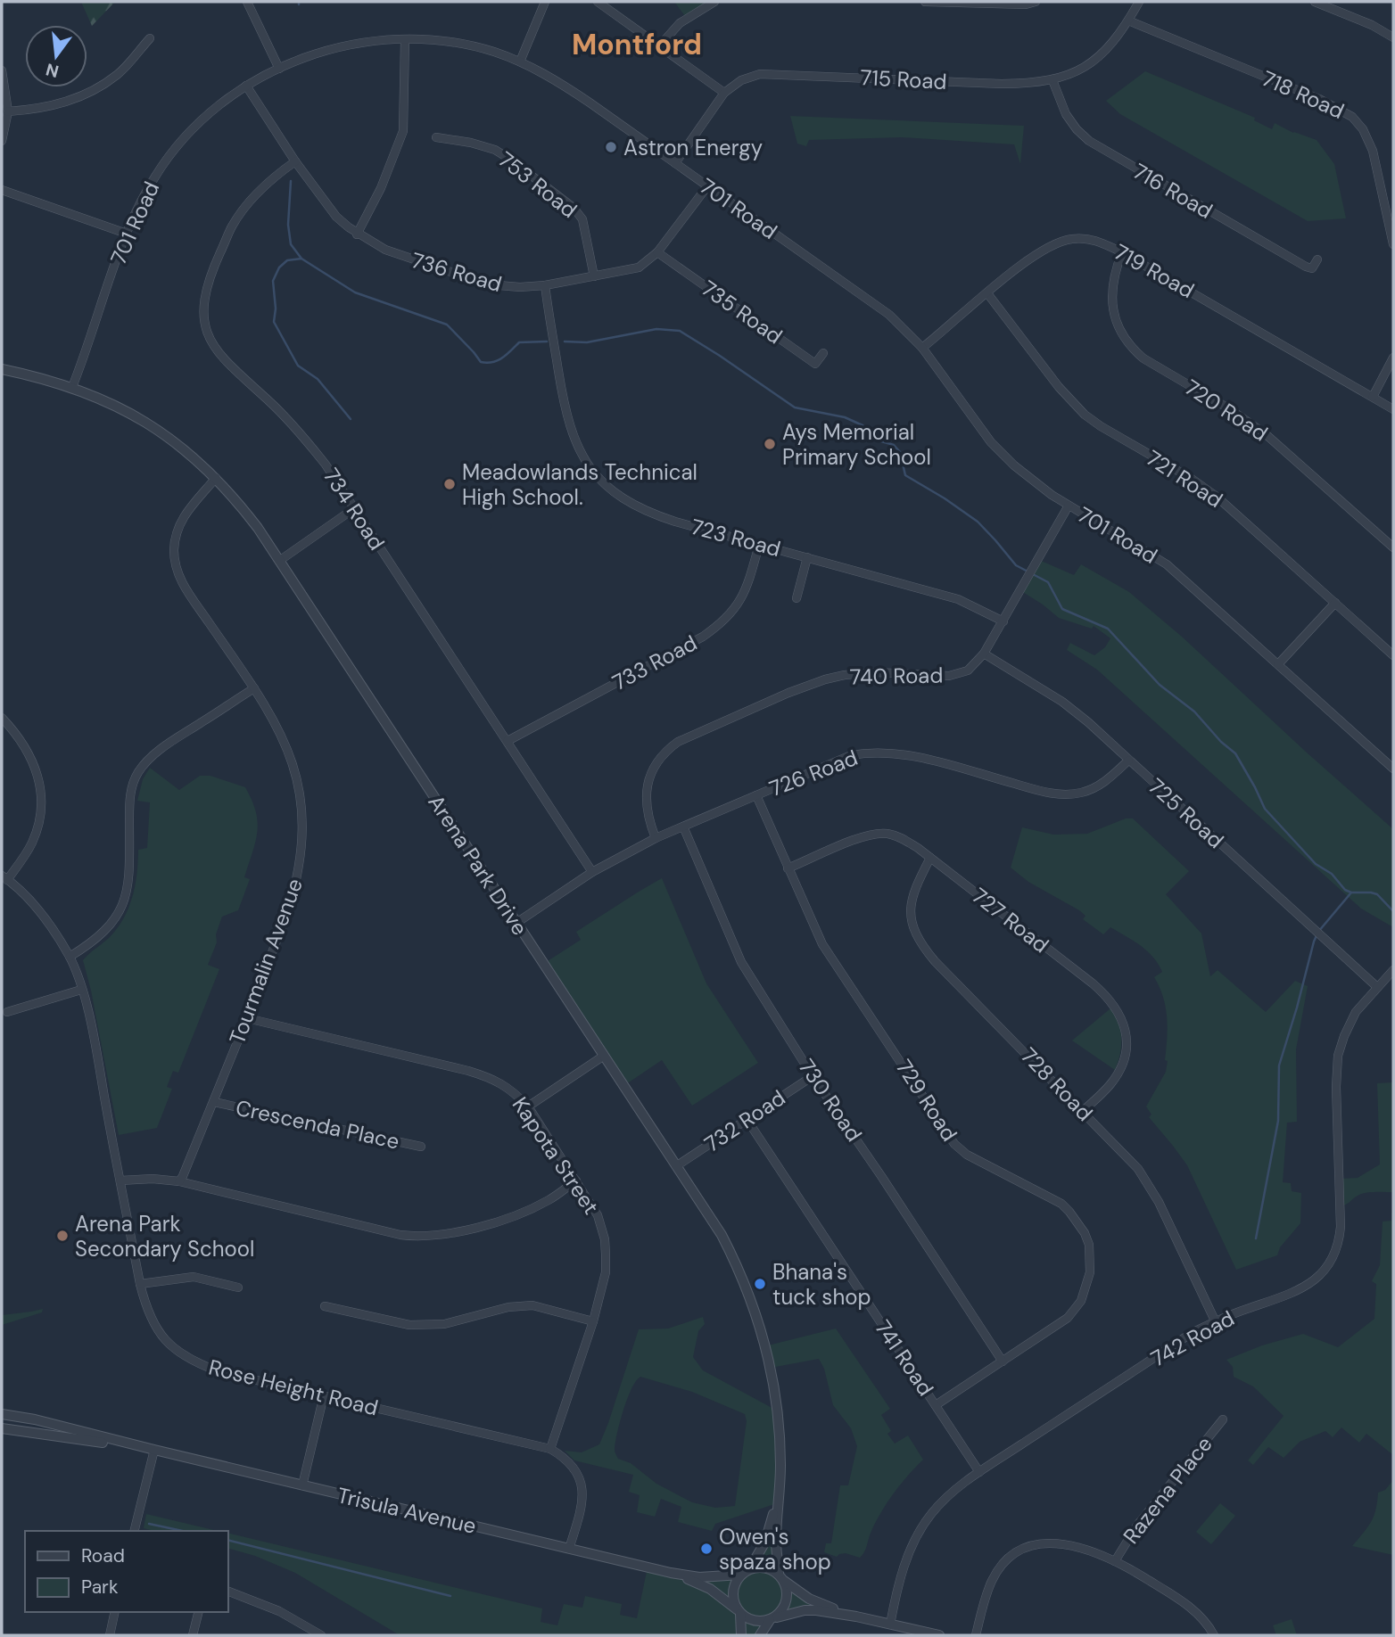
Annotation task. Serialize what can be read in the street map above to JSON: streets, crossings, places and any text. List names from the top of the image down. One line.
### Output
{"streets":{"street":["715 Road","718 Road","753 Road","716 Road","701 Road","719 Road","736 Road","735 Road","720 Road","721 Road","734 Road","723 Road","733 Road","740 Road","726 Road","725 Road","Arena Park Drive","727 Road","Tourmalin Avenue","728 Road","730 Road","729 Road","732 Road","Crescenda Place","Kapota Street","742 Road","741 Road","Rose Height Road","Razena Place","Trisula Avenue"]},"crossings":[["715 Road","718 Road"],["715 Road","716 Road"],["715 Road","701 Road"],["753 Road","736 Road"],["701 Road","719 Road"],["701 Road","736 Road"],["701 Road","740 Road"],["701 Road","Arena Park Drive"],["719 Road","720 Road"],["719 Road","721 Road"],["736 Road","735 Road"],["736 Road","734 Road"],["736 Road","723 Road"],["734 Road","733 Road"],["734 Road","726 Road"],["723 Road","733 Road"],["723 Road","740 Road"],["740 Road","726 Road"],["740 Road","725 Road"],["726 Road","725 Road"],["726 Road","Arena Park Drive"],["726 Road","730 Road"],["726 Road","729 Road"],["725 Road","742 Road"],["Arena Park Drive","Tourmalin Avenue"],["Arena Park Drive","732 Road"],["Arena Park Drive","Trisula Avenue"],["727 Road","728 Road"],["727 Road","729 Road"],["Tourmalin Avenue","Crescenda Place"],["Tourmalin Avenue","Kapota Street"],["728 Road","742 Road"],["730 Road","729 Road"],["730 Road","732 Road"],["729 Road","741 Road"],["732 Road","741 Road"],["Kapota Street","Rose Height Road"],["742 Road","741 Road"],["Rose Height Road","Trisula Avenue"]],"districts":["Montford"],"places":["Astron Energy","Ays Memorial Primary School","Meadowlands Technical High School.","Arena Park Secondary School","Bhana's tuck shop","Owen's spaza shop"],"legend":["Road","Park"],"north":"bottom"}
